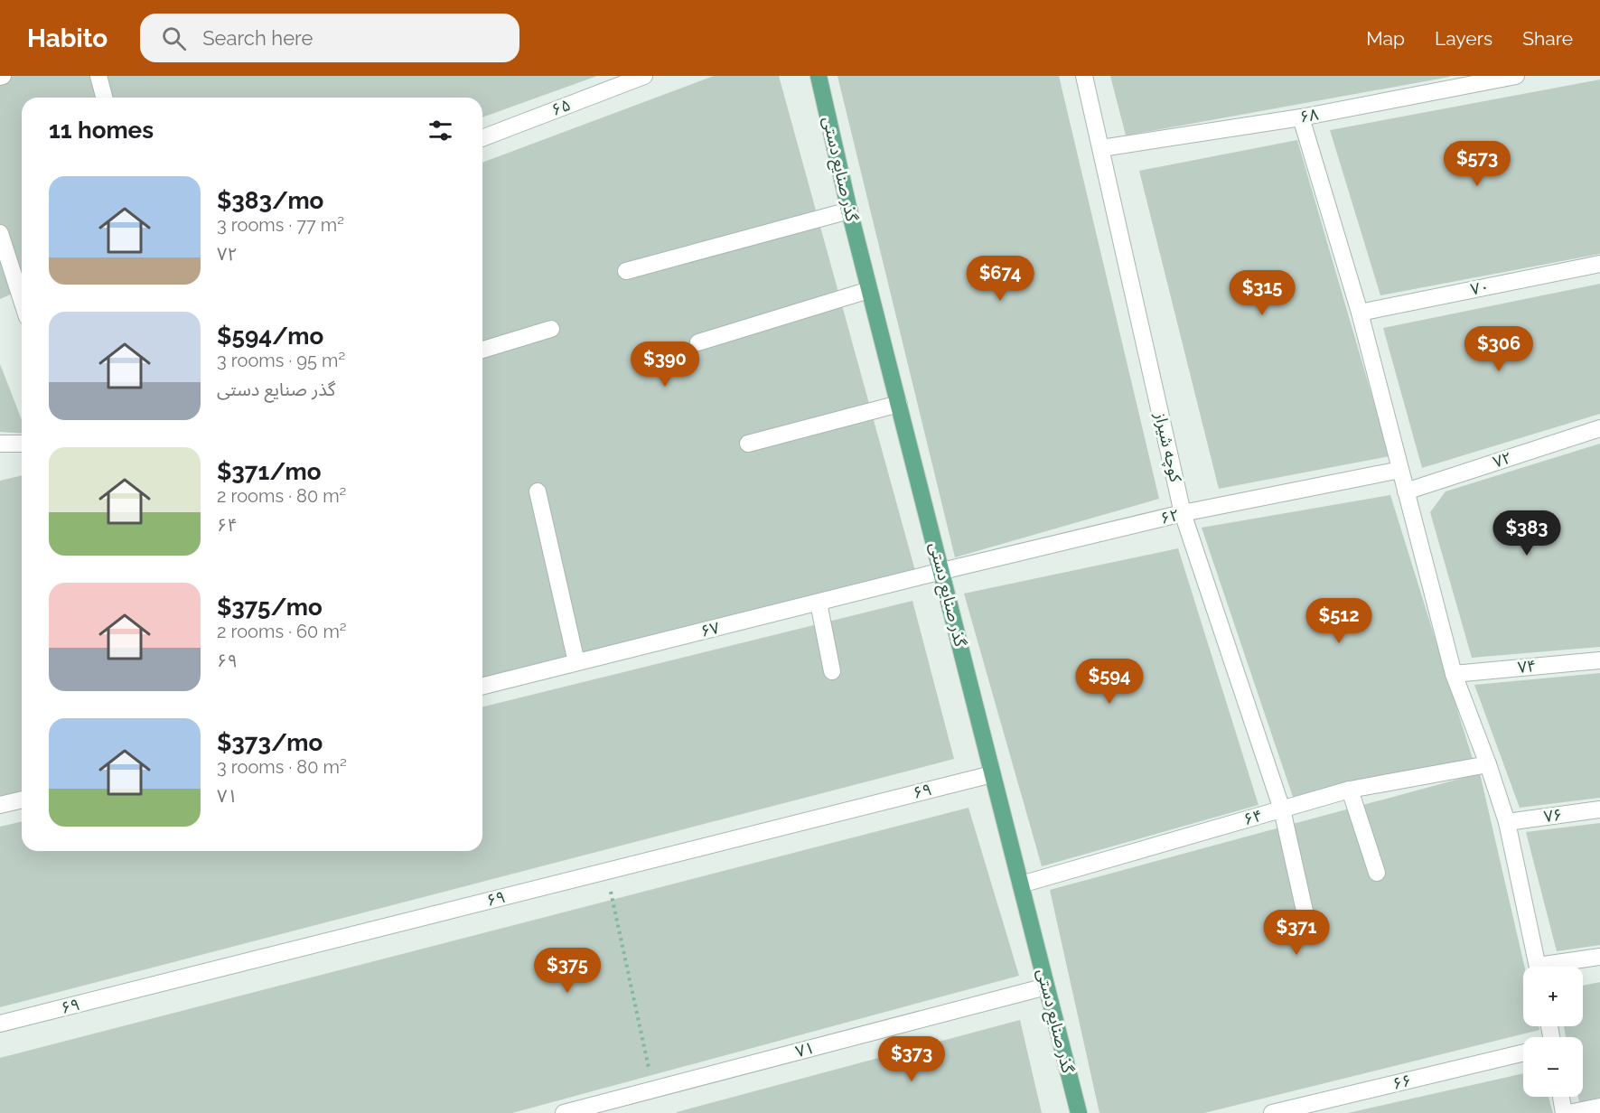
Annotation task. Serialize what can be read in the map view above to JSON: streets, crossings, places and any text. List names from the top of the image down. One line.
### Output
{"streets":{"main road":["گذر صنایع دستی"],"street":["۶۵","۶۸","۷۰","کوچه شیراز","۷۲","۶۲","۶۷","۷۴","۶۹","۷۶","۶۴","۷۱","۶۶"]},"crossings":[["۶۸","کوچه شیراز"],["گذر صنایع دستی","۶۲"],["گذر صنایع دستی","۶۷"],["گذر صنایع دستی","۶۹"],["گذر صنایع دستی","۶۴"],["گذر صنایع دستی","۷۱"],["کوچه شیراز","۶۲"],["کوچه شیراز","۶۴"],["۶۲","۶۷"]],"page":{"header":"Habito","search":"Search here","nav":["Map","Layers","Share"],"heading":"11 homes","price":["$573","$674","$315","$306","$390","$383","$512","$594","$371","$375","$373"],"list":[{"name":"$383/mo","note":"3 rooms · 77 m² · ۷۲"},{"name":"$594/mo","note":"3 rooms · 95 m² · گذر صنایع دستی"},{"name":"$371/mo","note":"2 rooms · 80 m² · ۶۴"},{"name":"$375/mo","note":"2 rooms · 60 m² · ۶۹"},{"name":"$373/mo","note":"3 rooms · 80 m² · ۷۱"}],"map_buttons":["+","−"]}}
